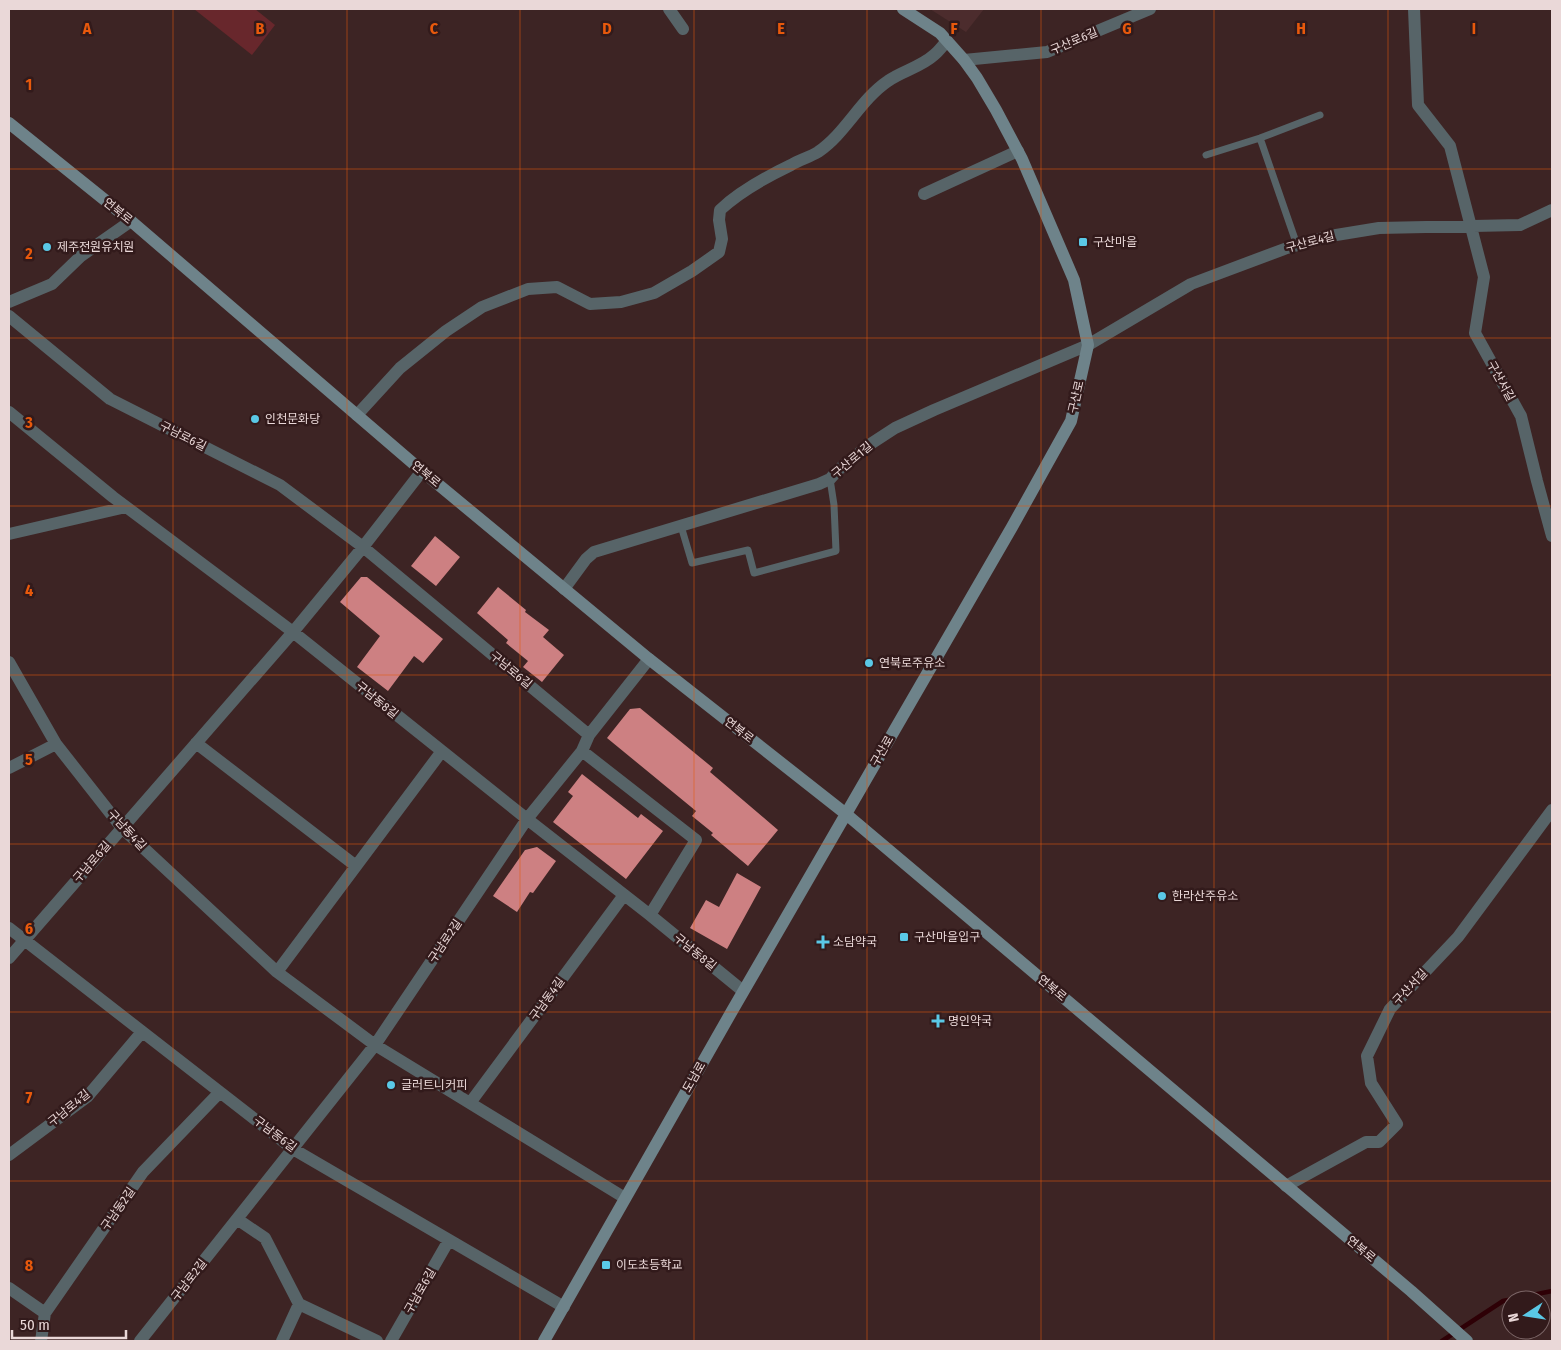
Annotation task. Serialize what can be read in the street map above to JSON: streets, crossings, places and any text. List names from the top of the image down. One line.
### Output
{"streets":{"main road":["연북로","구산로","도남로"],"street":["구산로6길","구산로4길","구산서길","구남로6길","구산로1길","구남동8길","구남동4길","구남로2길","구남로4길","구남동6길","구남동2길"]},"crossings":[["구산로6길","구산로"],["연북로","구산서길"],["연북로","구산로"],["연북로","구남로6길"],["연북로","구산로1길"],["연북로","구남로2길"],["연북로","도남로"],["구산로4길","구산서길"],["구산로4길","구산로"],["구산로4길","구산로1길"],["구산로","구산로1길"],["구산로","도남로"],["구남로6길","구남동8길"],["구남로6길","구남동4길"],["구남로6길","구남로2길"],["구남로6길","구남동6길"],["구남동8길","구남동4길"],["구남동8길","구남로2길"],["구남동8길","도남로"],["구남동4길","구남로2길"],["구남동4길","도남로"],["구남로2길","구남동6길"],["도남로","구남동6길"],["구남로4길","구남동6길"],["구남동6길","구남동2길"]],"places":{"transit":["구산마을","구산마을입구","이도초등학교"],"other":["제주전원유치원","인천문화당","연북로주유소","한라산주유소","글러트니커피"],"health":["소담약국","명인약국"]},"scale_bar":"50 m","north":"left","grid":{"columns":["A","B","C","D","E","F","G","H","I"],"rows":["1","2","3","4","5","6","7","8"]}}
